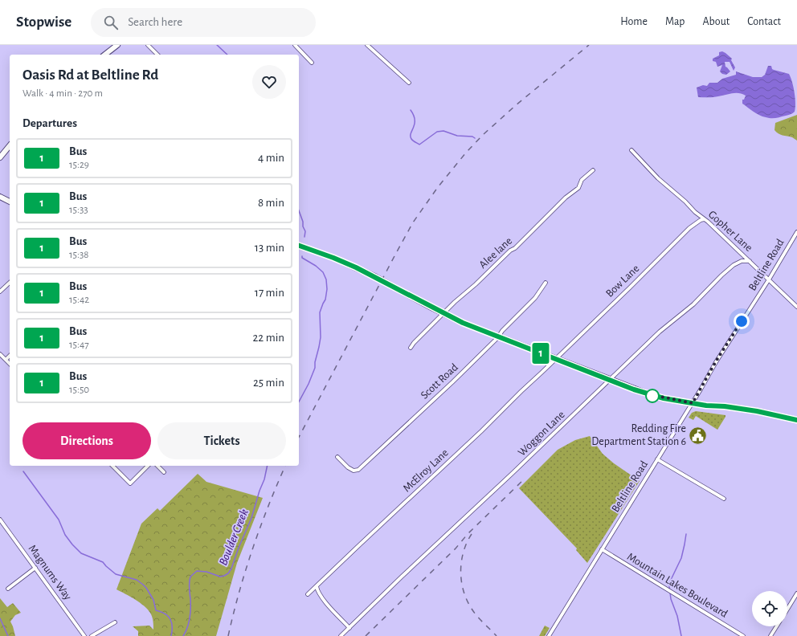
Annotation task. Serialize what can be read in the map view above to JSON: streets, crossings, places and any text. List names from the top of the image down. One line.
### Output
{"streets":{"street":["Gopher Lane","Alee lane","Beltline Road","Bow Lane","Scott Road","Woggon Lane","McElroy Lane","Magnums Way","Mountain Lakes Boulevard"]},"crossings":[["Gopher Lane","Beltline Road"],["Gopher Lane","Bow Lane"],["Gopher Lane","Woggon Lane"],["Beltline Road","Mountain Lakes Boulevard"],["Bow Lane","McElroy Lane"]],"water":["Boulder Creek"],"places":{"public building":["Redding Fire Department Station 6"]},"lines":["bus line 1"],"page":{"header":"Stopwise","search":"Search here","nav":["Home","Map","About","Contact"],"on_map":"1","heading":[["Oasis Rd at Beltline Rd","Walk · 4 min · 270 m"],"Departures"],"list":[{"mark":"1","name":"Bus","note":"15:29","value":"4 min"},{"mark":"1","name":"Bus","note":"15:33","value":"8 min"},{"mark":"1","name":"Bus","note":"15:38","value":"13 min"},{"mark":"1","name":"Bus","note":"15:42","value":"17 min"},{"mark":"1","name":"Bus","note":"15:47","value":"22 min"},{"mark":"1","name":"Bus","note":"15:50","value":"25 min"}],"buttons":["Directions","Tickets"]}}
